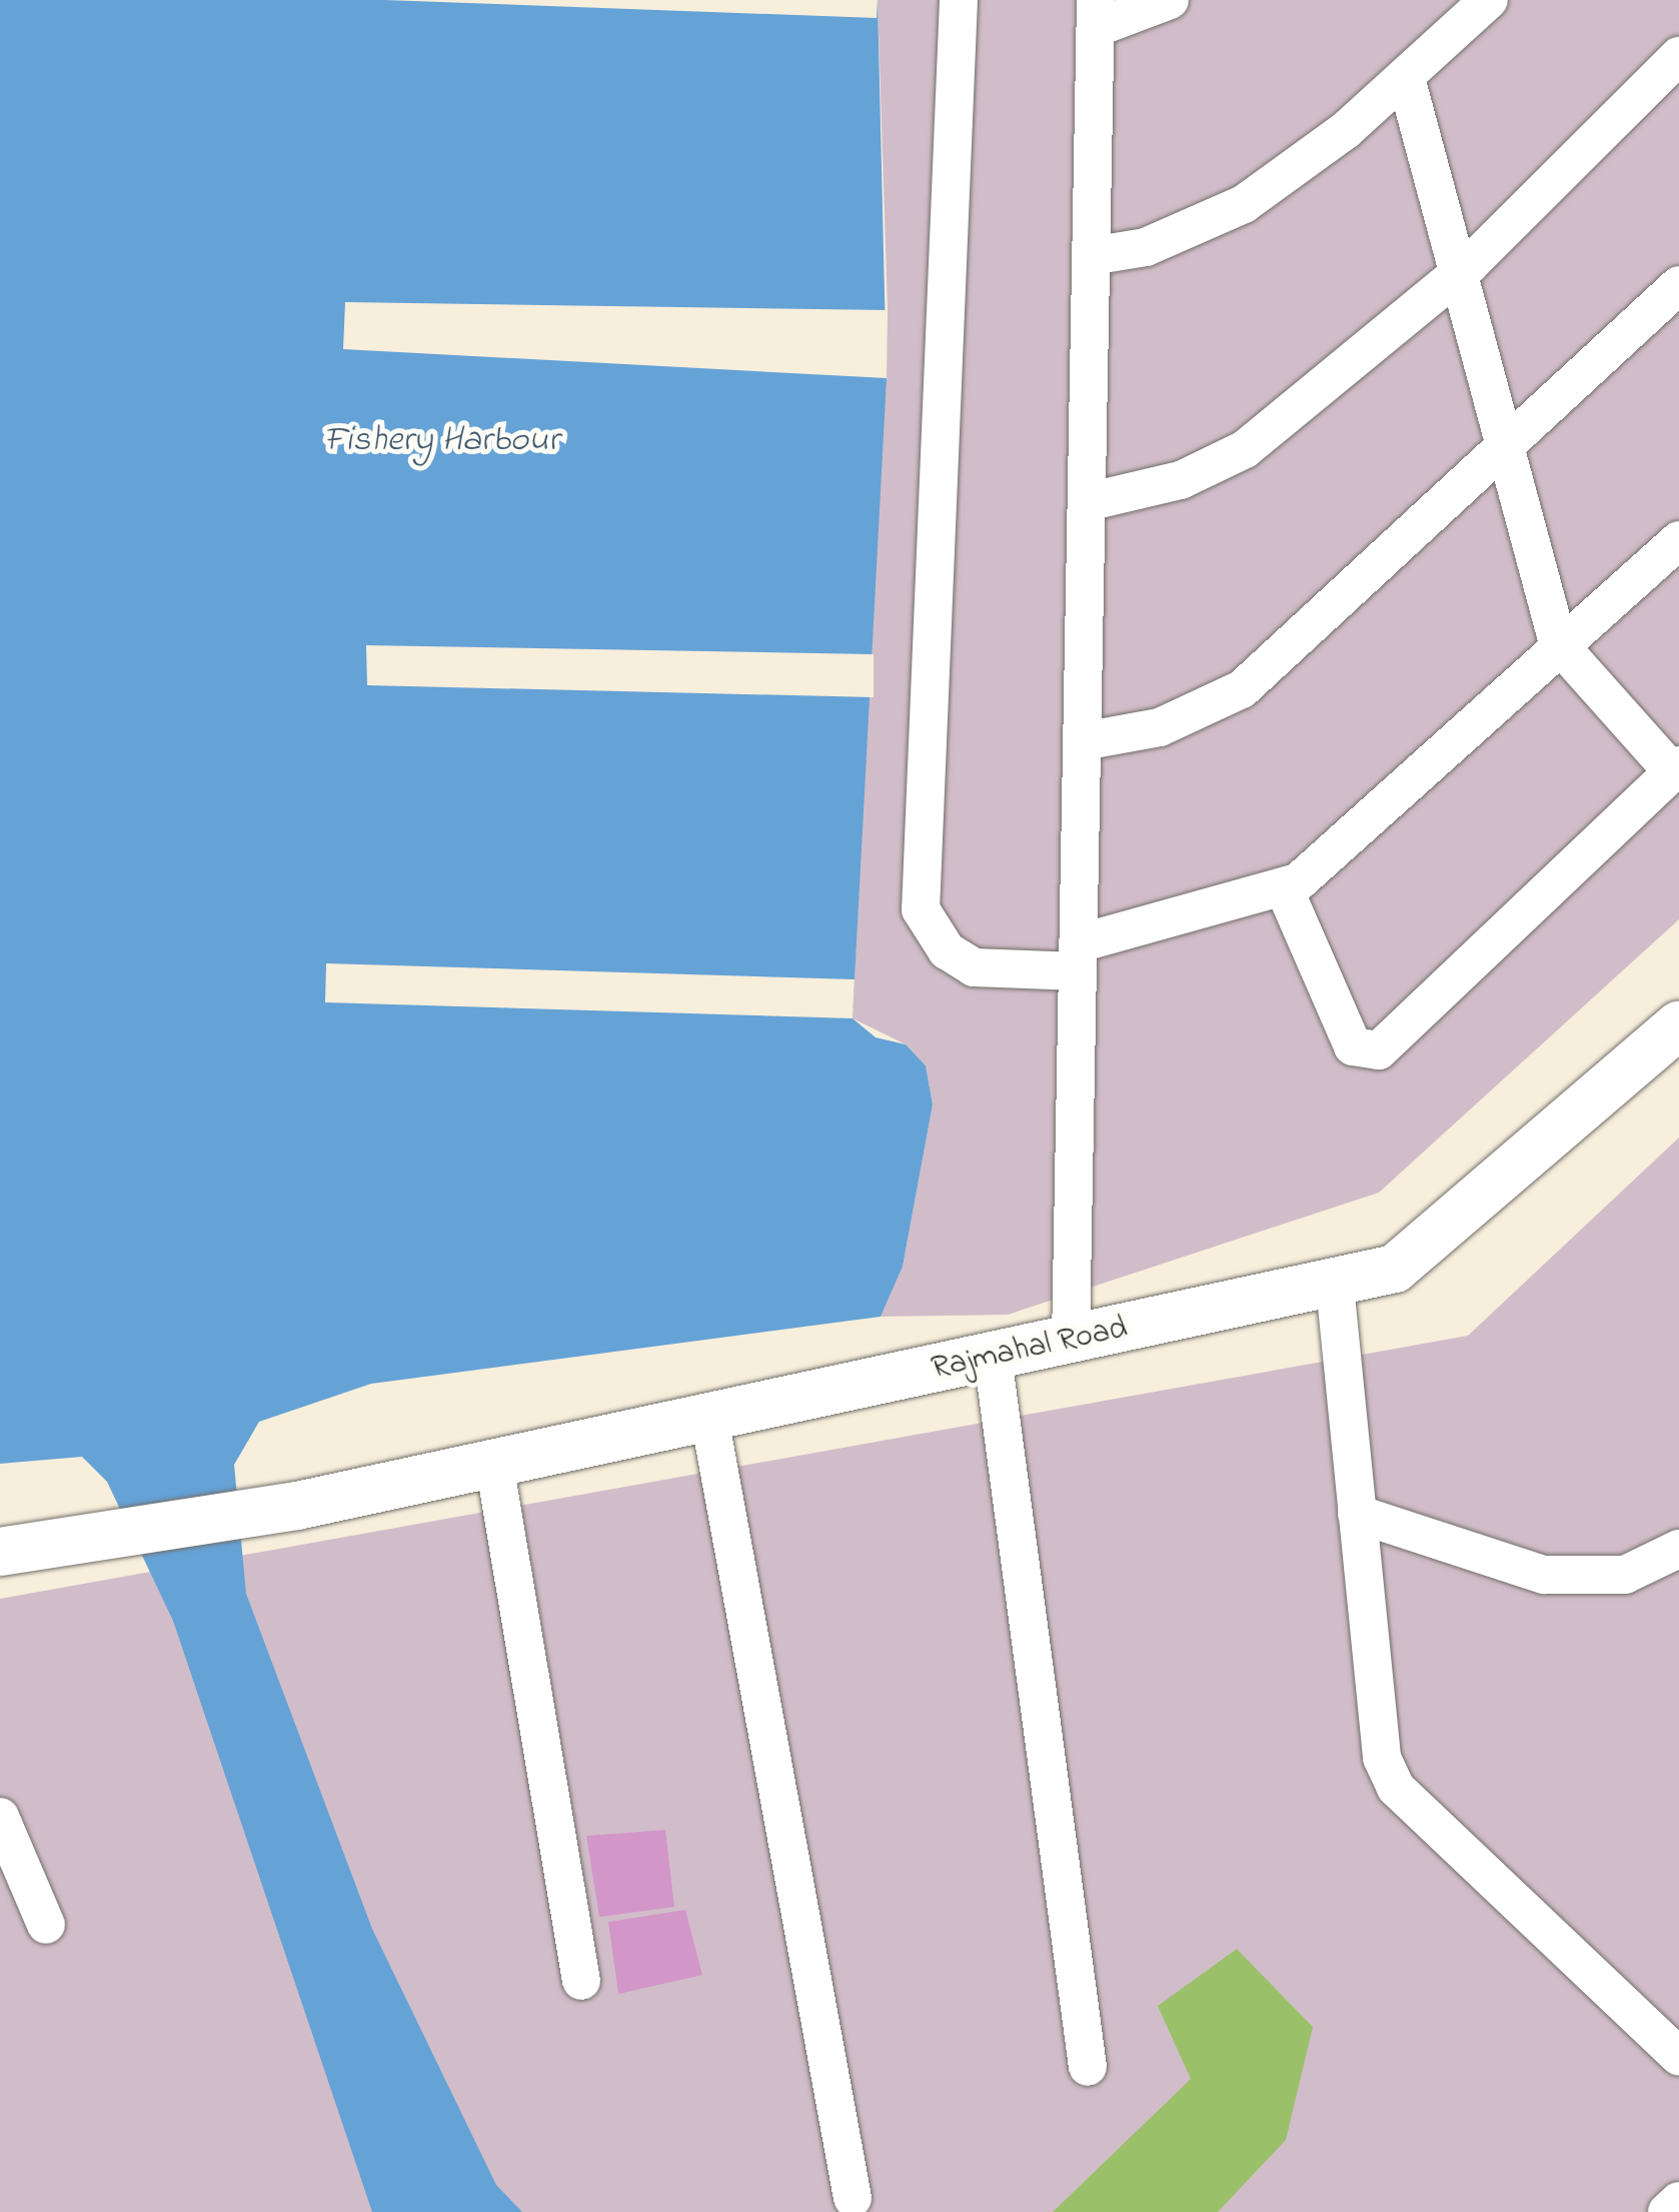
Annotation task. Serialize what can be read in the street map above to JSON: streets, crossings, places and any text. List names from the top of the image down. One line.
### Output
{"streets":{"main road":["Rajmahal Road"]},"water":["Fishery Harbour"]}
